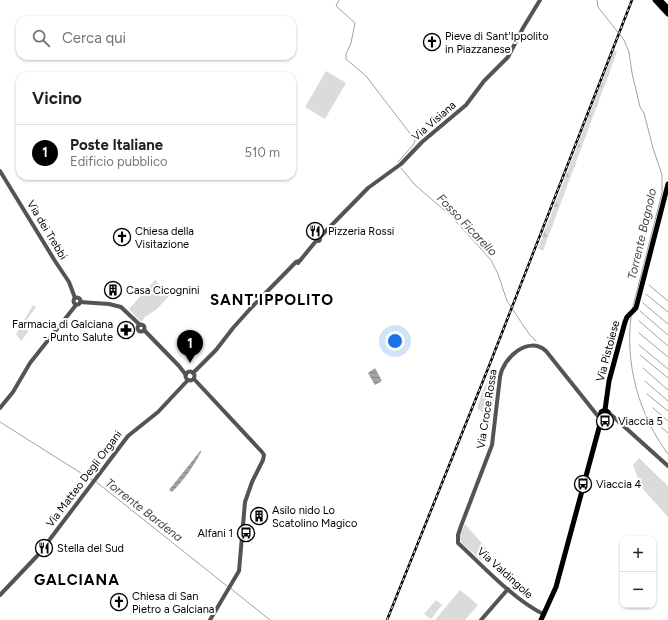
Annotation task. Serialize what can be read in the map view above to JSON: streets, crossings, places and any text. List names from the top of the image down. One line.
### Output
{"streets":{"main road":["Via Pistoiese"],"street":["Via Visiana","Via dei Trebbi","Via Croce Rossa","Via Matteo Degli Organi","Via Valdingole"]},"crossings":[["Via Visiana","Via Matteo Degli Organi"],["Via Pistoiese","Via Croce Rossa"],["Via Pistoiese","Via Valdingole"],["Via Croce Rossa","Via Valdingole"]],"districts":["SANT'IPPOLITO","GALCIANA"],"water":["Fosso Ficarello","Torrente Bagnolo","Torrente Bardena"],"places":{"church":["Pieve di Sant'Ippolito in Piazzanese","Chiesa della Visitazione","Chiesa di San Pietro a Galciana"],"restaurant":["Pizzeria Rossi","Stella del Sud"],"building":["Casa Cicognini","Asilo nido Lo Scatolino Magico"],"pharmacy":["Farmacia di Galciana - Punto Salute"],"bus stop":["Viaccia 5","Viaccia 4","Alfani 1"]},"page":{"search":"Cerca qui","heading":"Vicino","list":[{"mark":"1","name":"Poste Italiane","note":"Edificio pubblico","value":"510 m"}],"pins":"1","map_buttons":["+","−"]}}
